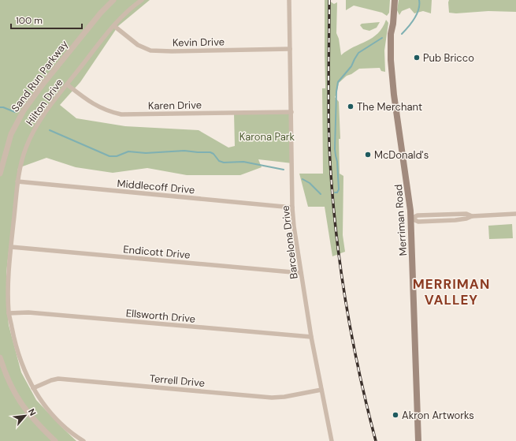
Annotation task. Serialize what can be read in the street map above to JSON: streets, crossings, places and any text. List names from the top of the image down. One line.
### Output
{"streets":{"main road":["Merriman Road"],"street":["Kevin Drive","Sand Run Parkway","Hilton Drive","Karen Drive","Middlecoff Drive","Barcelona Drive","Endicott Drive","Ellsworth Drive","Terrell Drive"]},"crossings":[["Kevin Drive","Hilton Drive"],["Kevin Drive","Barcelona Drive"],["Hilton Drive","Karen Drive"],["Hilton Drive","Middlecoff Drive"],["Hilton Drive","Endicott Drive"],["Hilton Drive","Ellsworth Drive"],["Hilton Drive","Terrell Drive"],["Karen Drive","Barcelona Drive"],["Middlecoff Drive","Barcelona Drive"],["Barcelona Drive","Endicott Drive"],["Barcelona Drive","Ellsworth Drive"],["Barcelona Drive","Terrell Drive"]],"districts":["MERRIMAN VALLEY"],"parks":["Karona Park"],"places":["Pub Bricco","The Merchant","McDonald's","Akron Artworks"],"scale_bar":"100 m","north":"top right"}
